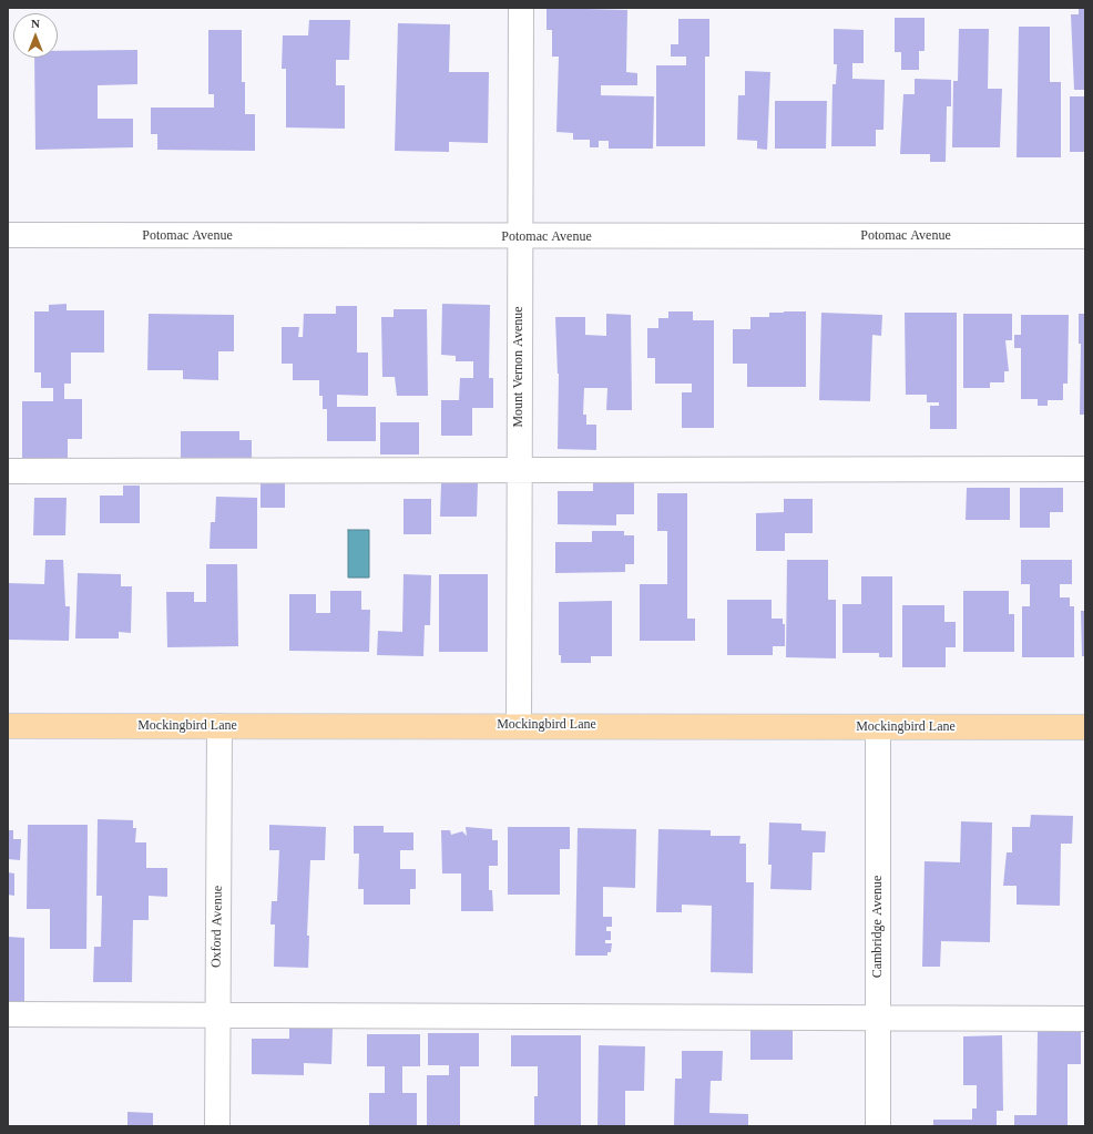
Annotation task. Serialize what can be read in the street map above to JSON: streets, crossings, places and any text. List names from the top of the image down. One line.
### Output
{"streets":{"main road":["Mockingbird Lane"],"street":["Potomac Avenue","Mount Vernon Avenue","Oxford Avenue","Cambridge Avenue"]},"crossings":[["Potomac Avenue","Mount Vernon Avenue"],["Mount Vernon Avenue","Mockingbird Lane"],["Mockingbird Lane","Oxford Avenue"],["Mockingbird Lane","Cambridge Avenue"]],"north":"top"}
